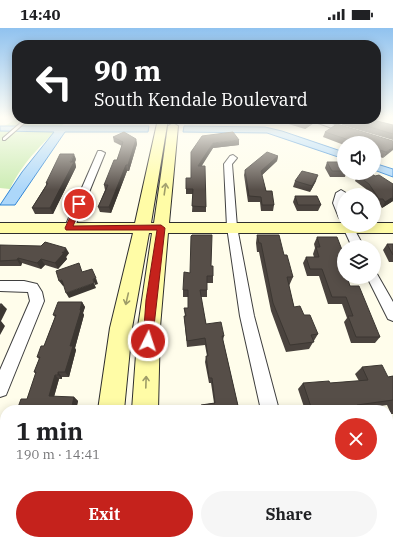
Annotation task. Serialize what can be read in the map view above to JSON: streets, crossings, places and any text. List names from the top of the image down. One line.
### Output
{"page":{"status":"14:40","turn":["90 m","South Kendale Boulevard"],"heading":["1 min","190 m · 14:41"],"buttons":["Exit","Share"]}}
